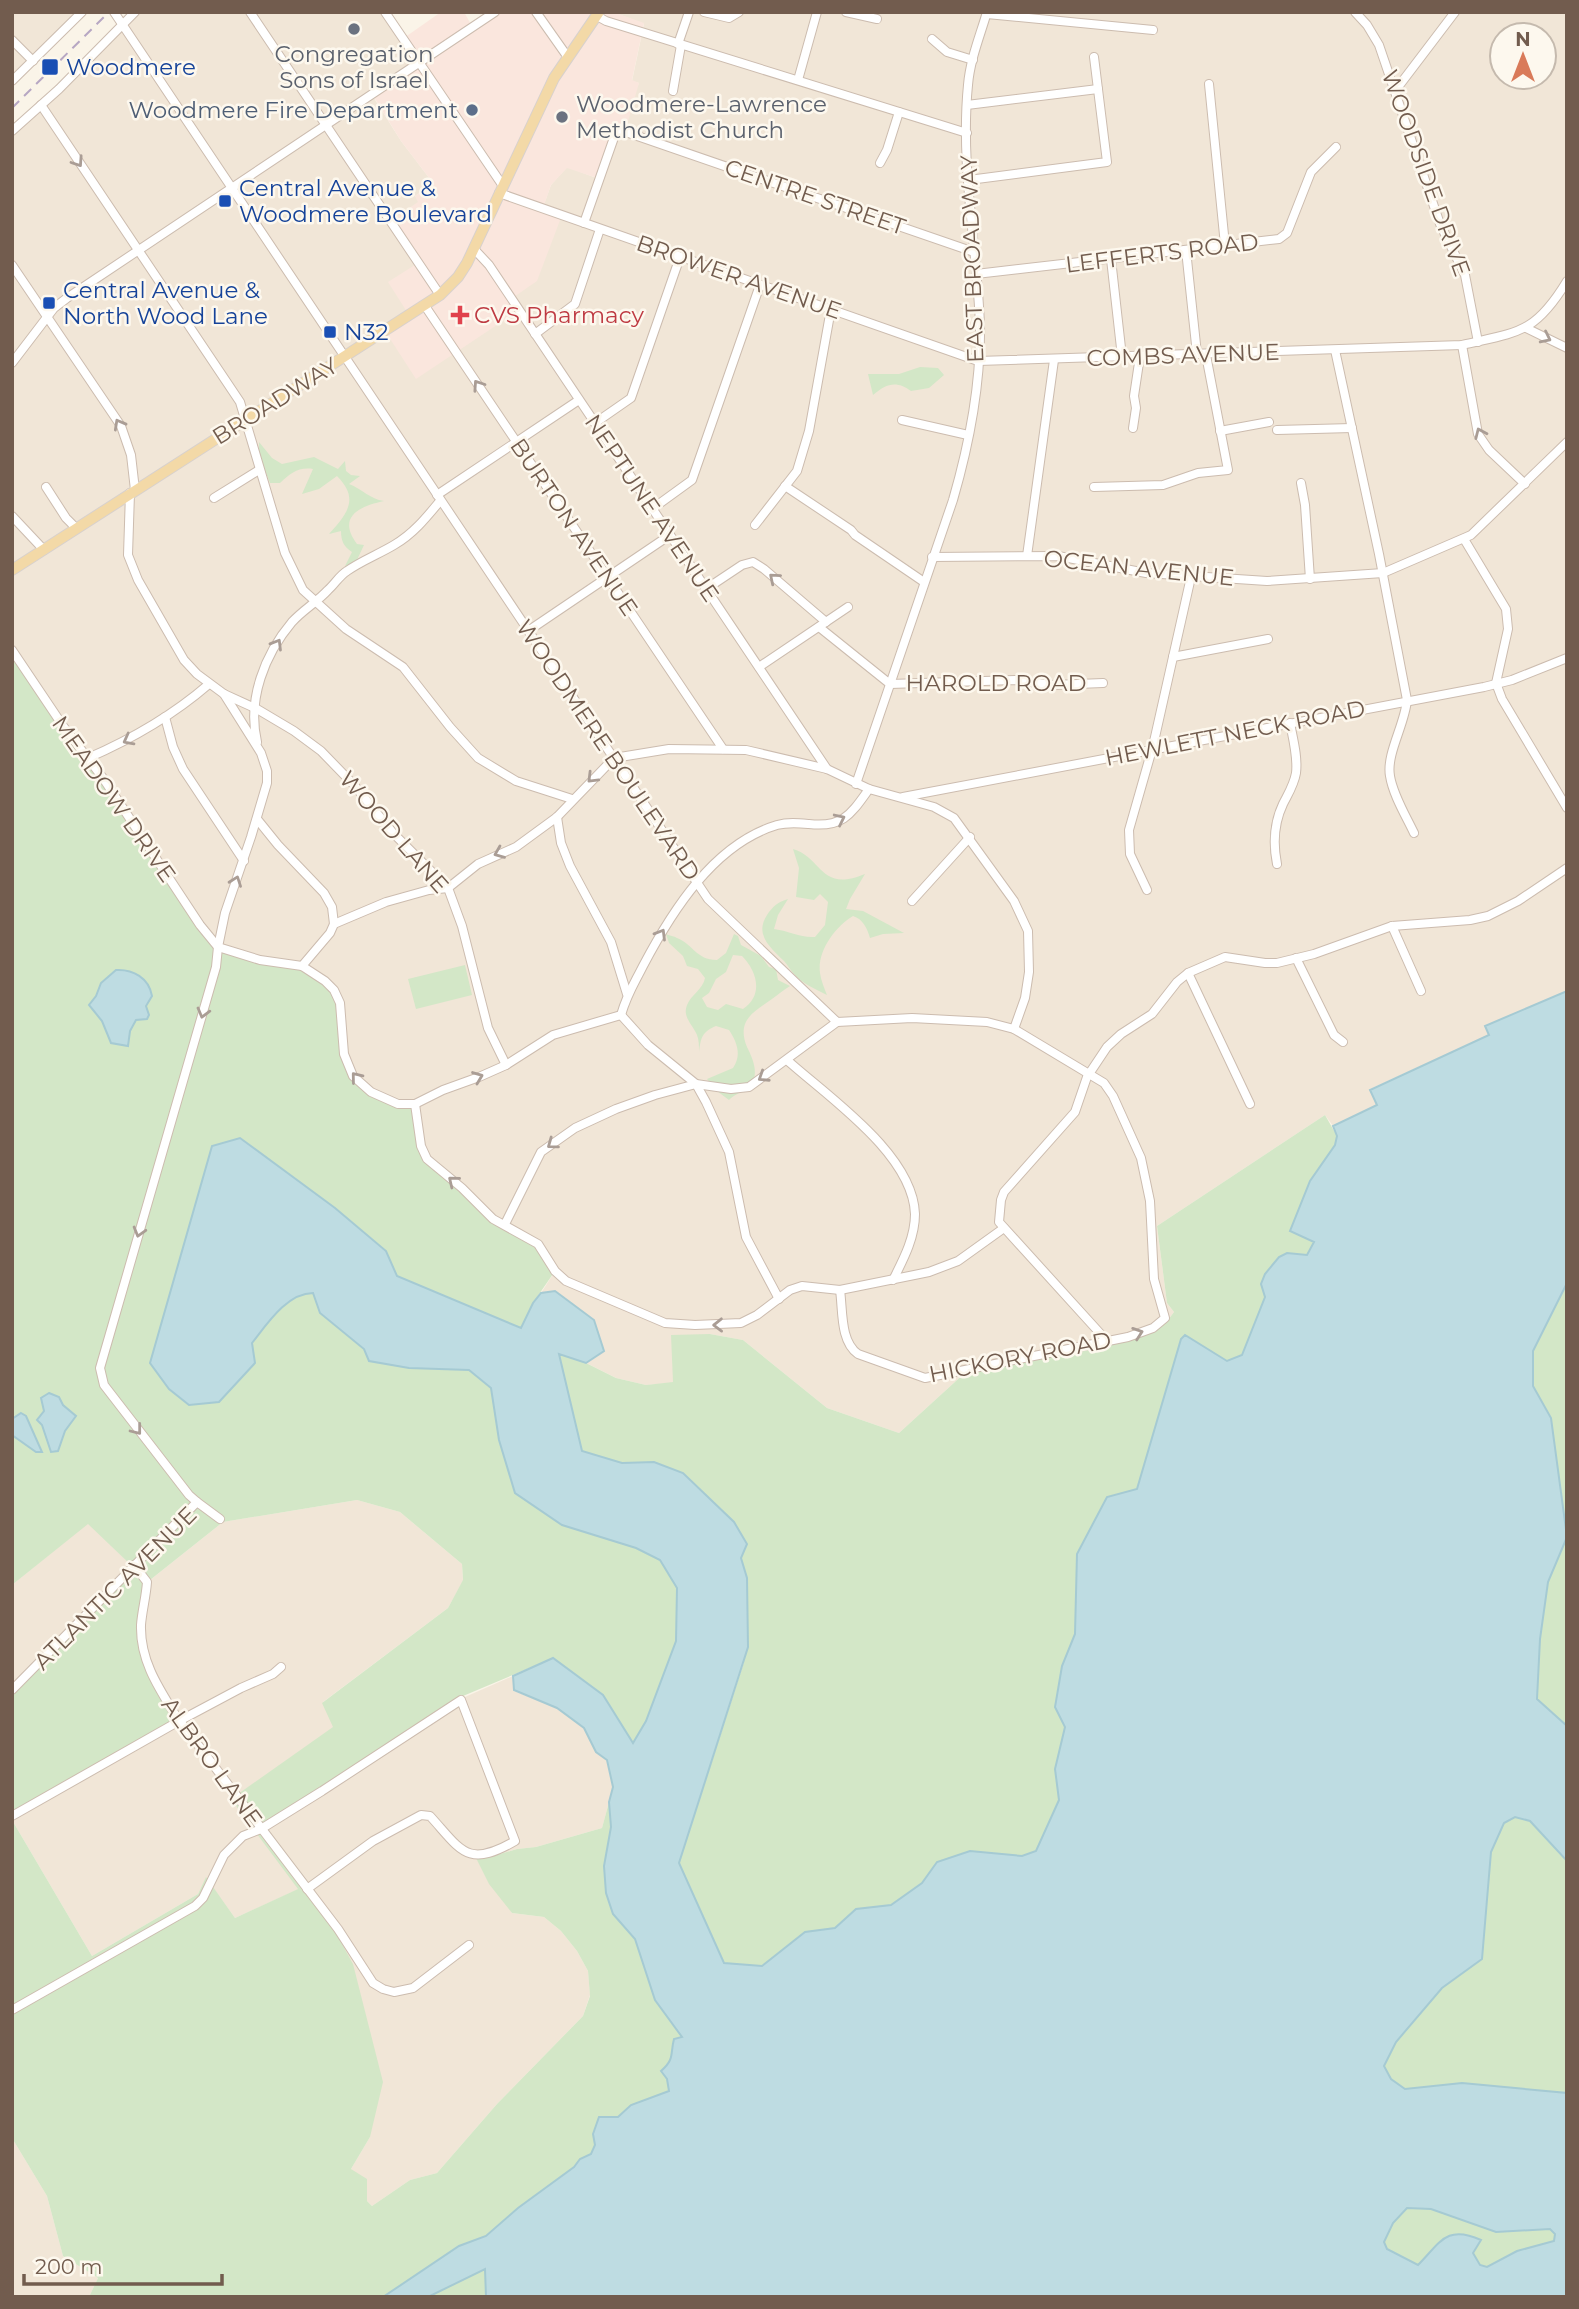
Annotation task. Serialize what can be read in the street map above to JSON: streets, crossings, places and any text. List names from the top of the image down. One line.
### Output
{"streets":{"main road":["BROADWAY"],"street":["WOODSIDE DRIVE","CENTRE STREET","LEFFERTS ROAD","EAST BROADWAY","BROWER AVENUE","COMBS AVENUE","NEPTUNE AVENUE","BURTON AVENUE","OCEAN AVENUE","HAROLD ROAD","HEWLETT NECK ROAD","WOODMERE BOULEVARD","MEADOW DRIVE","WOOD LANE","HICKORY ROAD","ATLANTIC AVENUE","ALBRO LANE"]},"crossings":[["WOODSIDE DRIVE","COMBS AVENUE"],["CENTRE STREET","EAST BROADWAY"],["CENTRE STREET","BROWER AVENUE"],["LEFFERTS ROAD","EAST BROADWAY"],["EAST BROADWAY","BROWER AVENUE"],["EAST BROADWAY","COMBS AVENUE"],["EAST BROADWAY","OCEAN AVENUE"],["EAST BROADWAY","HAROLD ROAD"],["BROWER AVENUE","COMBS AVENUE"],["BROWER AVENUE","BROADWAY"],["BROADWAY","NEPTUNE AVENUE"],["BROADWAY","BURTON AVENUE"],["BROADWAY","WOODMERE BOULEVARD"],["BROADWAY","WOOD LANE"],["ATLANTIC AVENUE","ALBRO LANE"]],"one_way":["HICKORY ROAD"],"places":{"other":["Congregation Sons of Israel","Woodmere Fire Department","Woodmere-Lawrence Methodist Church"],"transit":["Woodmere","Central Avenue & Woodmere Boulevard","Central Avenue & North Wood Lane","N32"],"health":["CVS Pharmacy"]},"scale_bar":"200 m","north":"top"}
